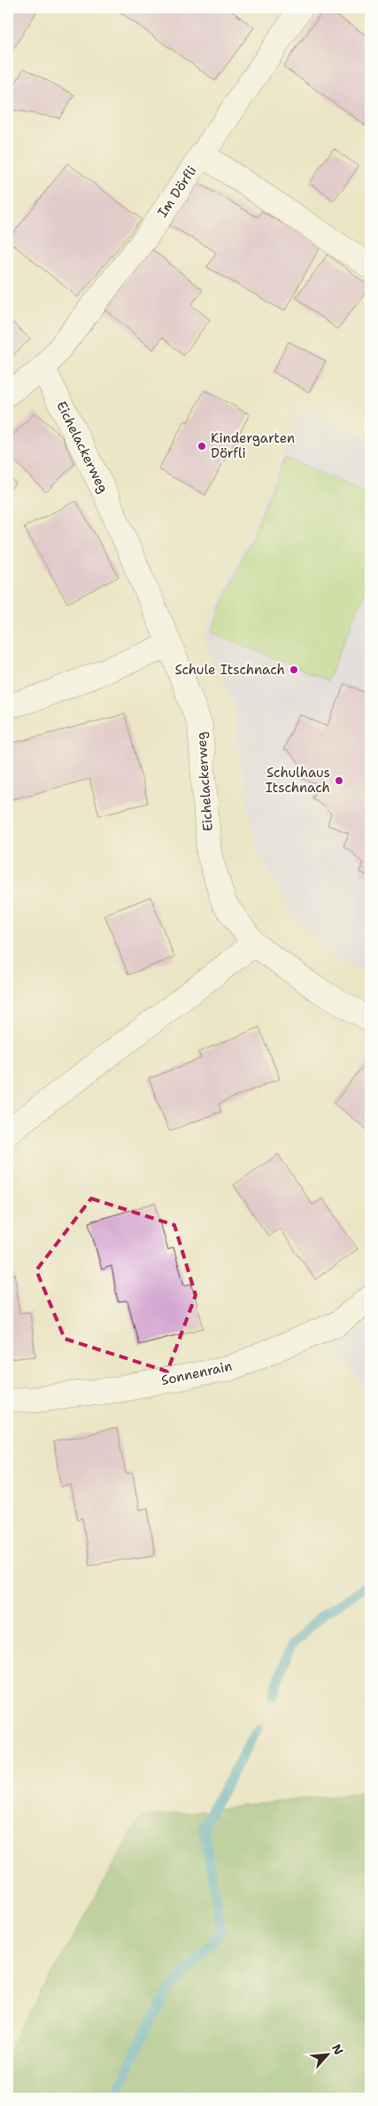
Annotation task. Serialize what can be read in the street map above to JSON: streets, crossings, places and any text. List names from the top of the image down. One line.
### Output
{"streets":{"street":["Im Dörfli","Eichelackerweg","Sonnenrain"]},"crossings":[["Im Dörfli","Eichelackerweg"]],"places":["Kindergarten Dörfli","Schule Itschnach","Schulhaus Itschnach"],"north":"top right"}
